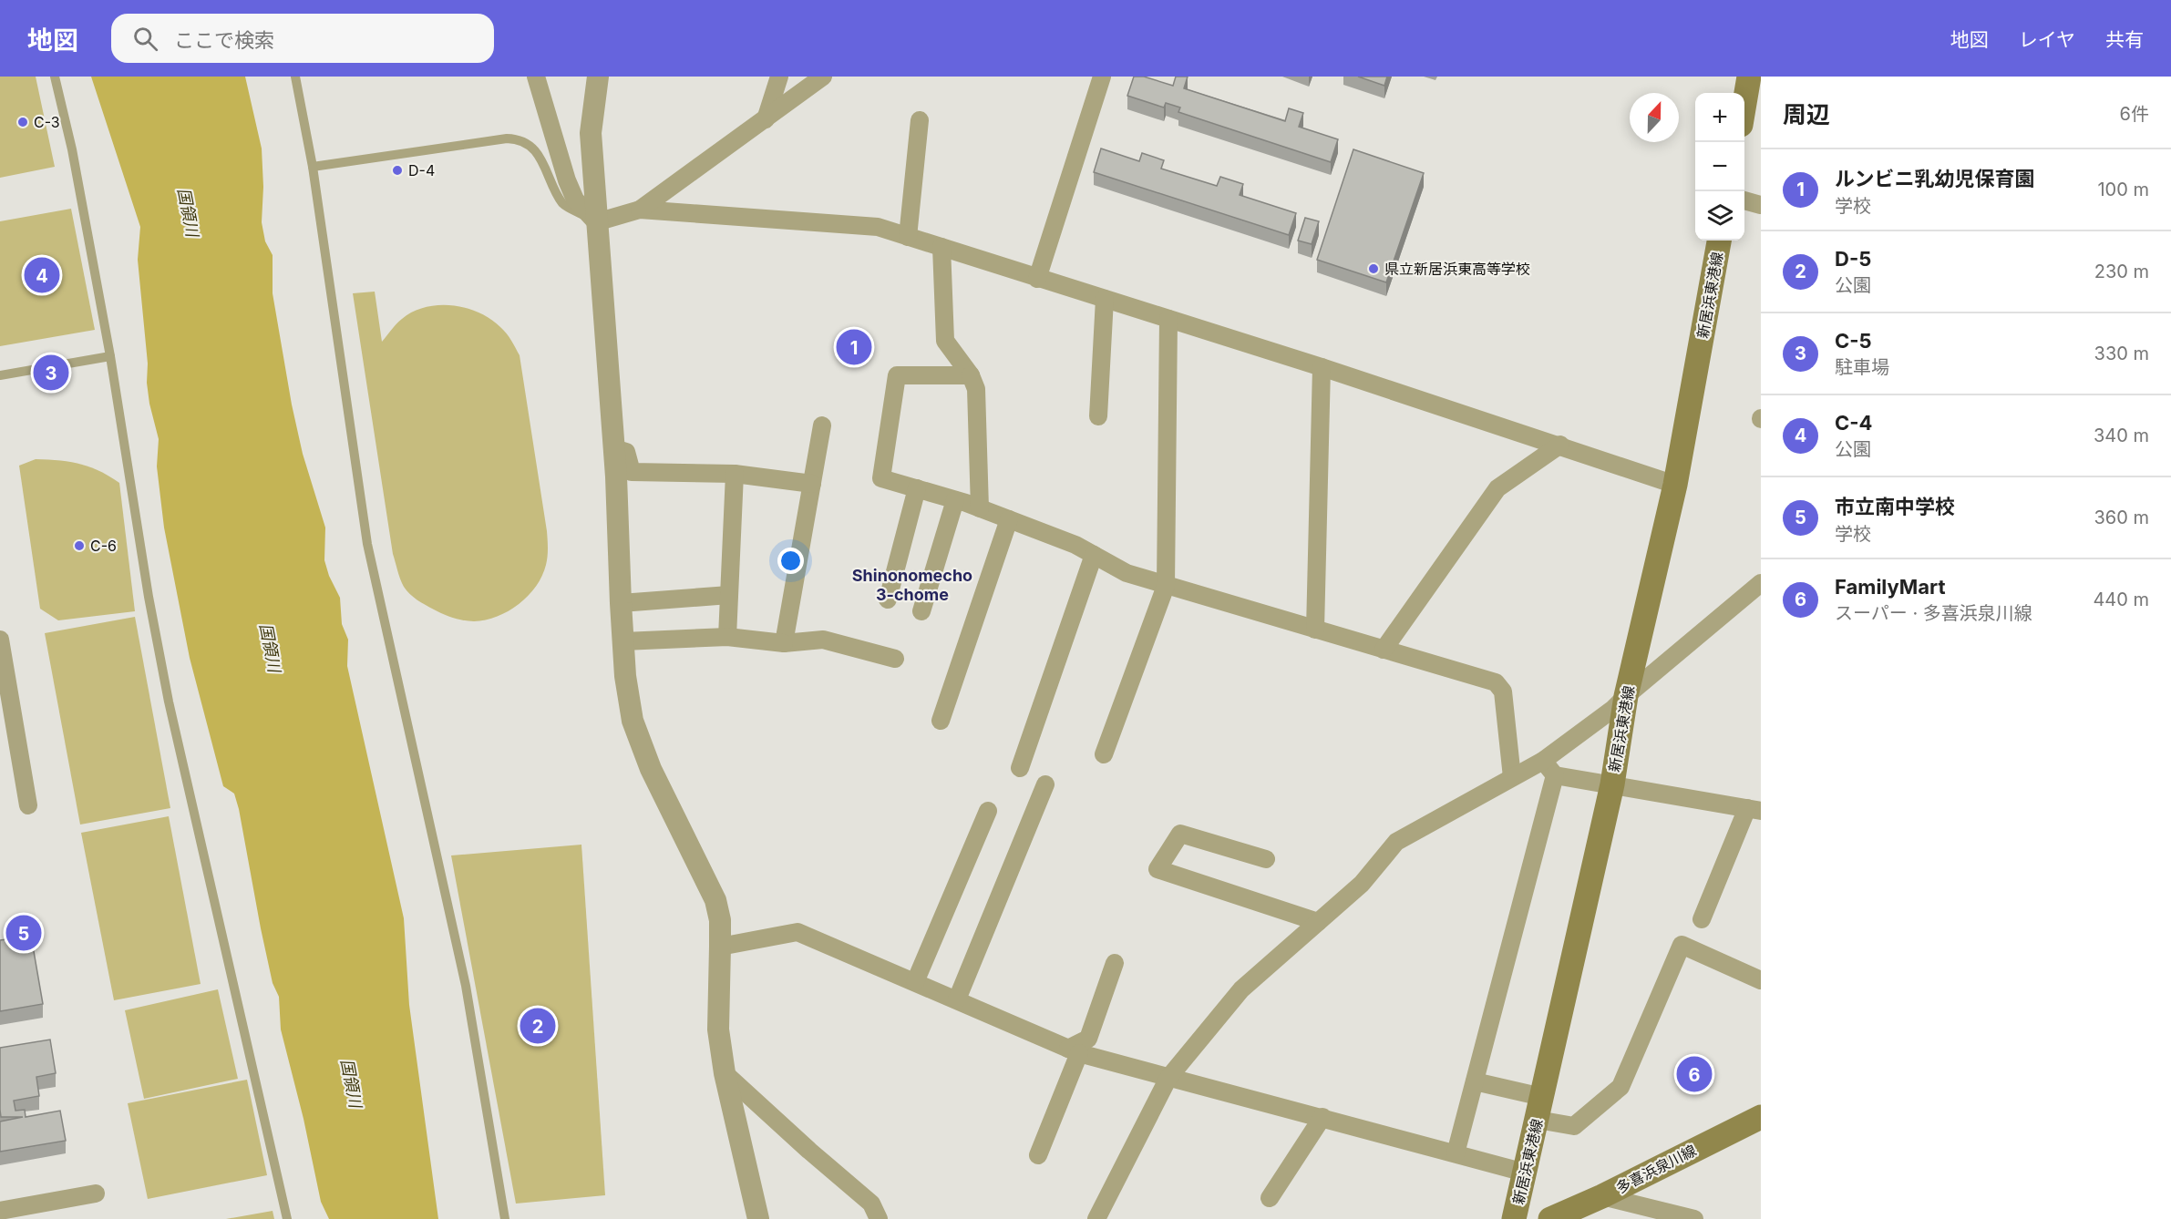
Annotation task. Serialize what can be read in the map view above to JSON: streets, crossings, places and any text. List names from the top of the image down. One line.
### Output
{"streets":{"main road":["新居浜東港線","多喜浜泉川線"]},"districts":["Shinonomecho 3-chome"],"water":["国領川"],"places":["C-3","D-4","県立新居浜東高等学校","C-6"],"north":"top","page":{"header":"地図","search":"ここで検索","nav":["地図","レイヤ","共有"],"heading":["周辺","6件"],"map_buttons":["+","−"],"list":[{"mark":"1","name":"ルンビニ乳幼児保育園","note":"学校","value":"100 m"},{"mark":"2","name":"D-5","note":"公園","value":"230 m"},{"mark":"3","name":"C-5","note":"駐車場","value":"330 m"},{"mark":"4","name":"C-4","note":"公園","value":"340 m"},{"mark":"5","name":"市立南中学校","note":"学校","value":"360 m"},{"mark":"6","name":"FamilyMart","note":"スーパー · 多喜浜泉川線","value":"440 m"}],"pins":["4","1","3","5","2","6"]}}
